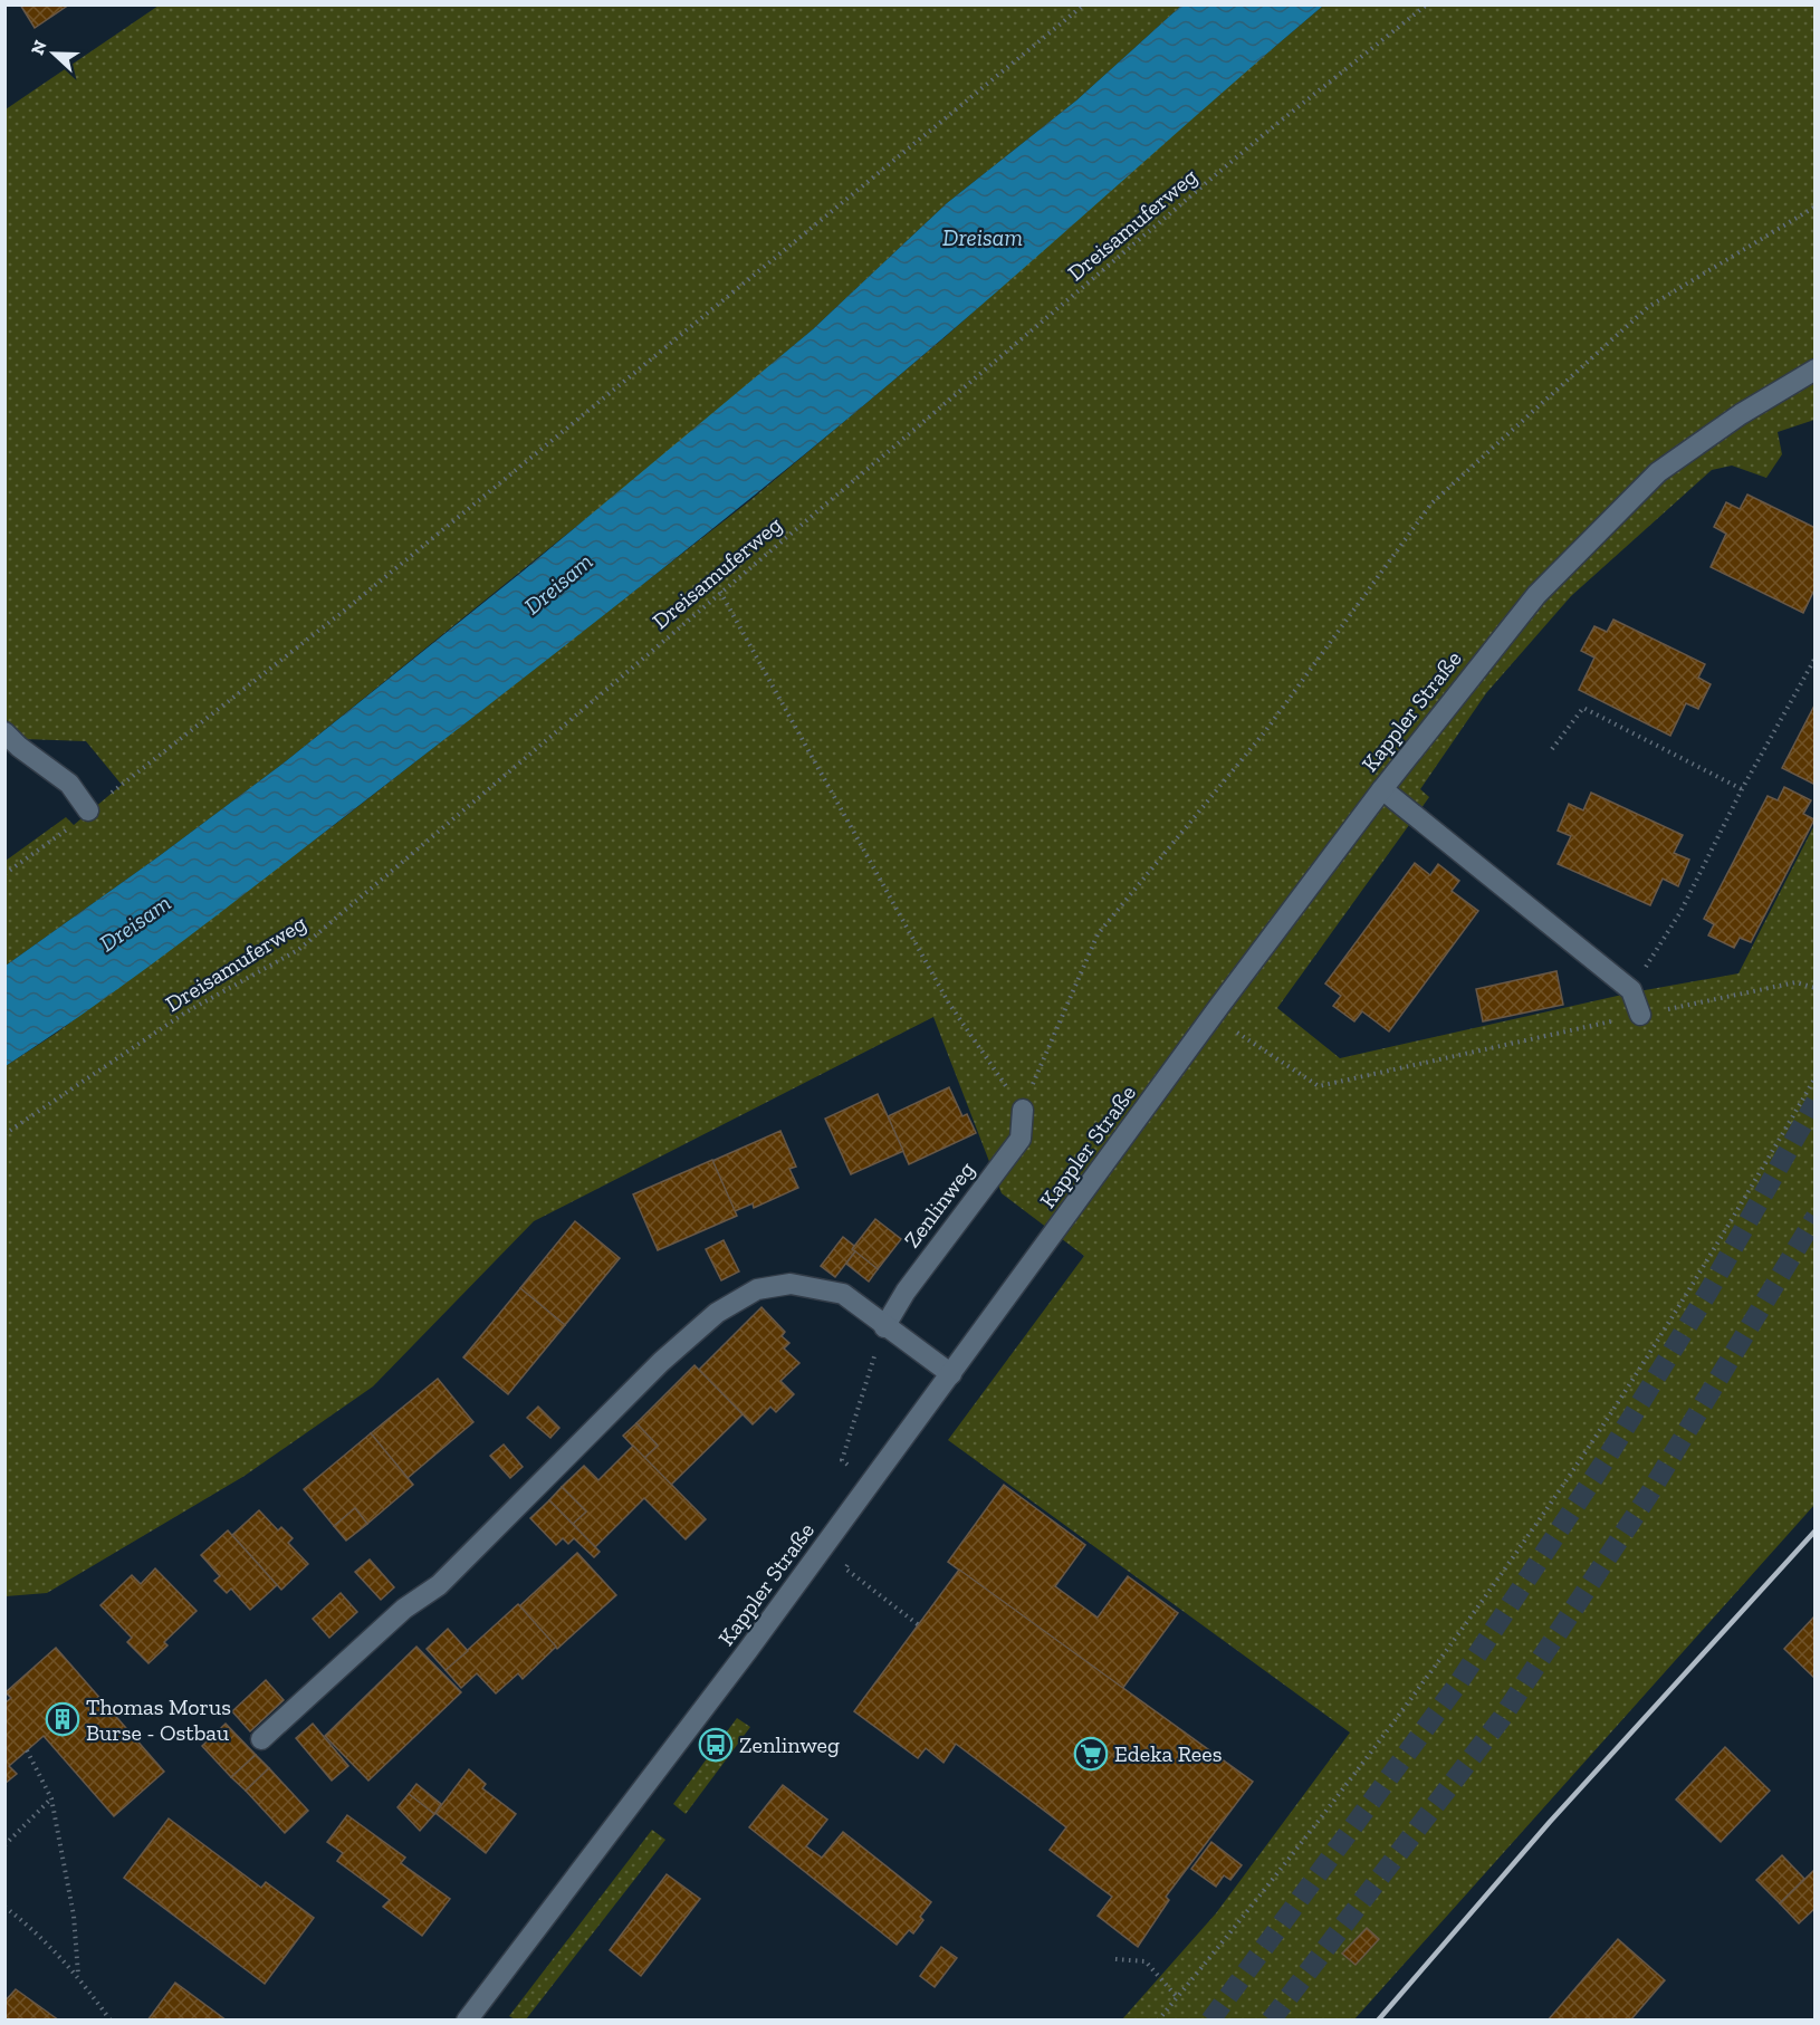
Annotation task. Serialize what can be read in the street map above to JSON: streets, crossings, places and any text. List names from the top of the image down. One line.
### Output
{"streets":{"street":["Kappler Straße","Zenlinweg"],"path":["Dreisamuferweg"]},"water":["Dreisam"],"places":{"building":["Thomas Morus Burse - Ostbau"],"bus stop":["Zenlinweg"],"supermarket":["Edeka Rees"]},"north":"left"}
